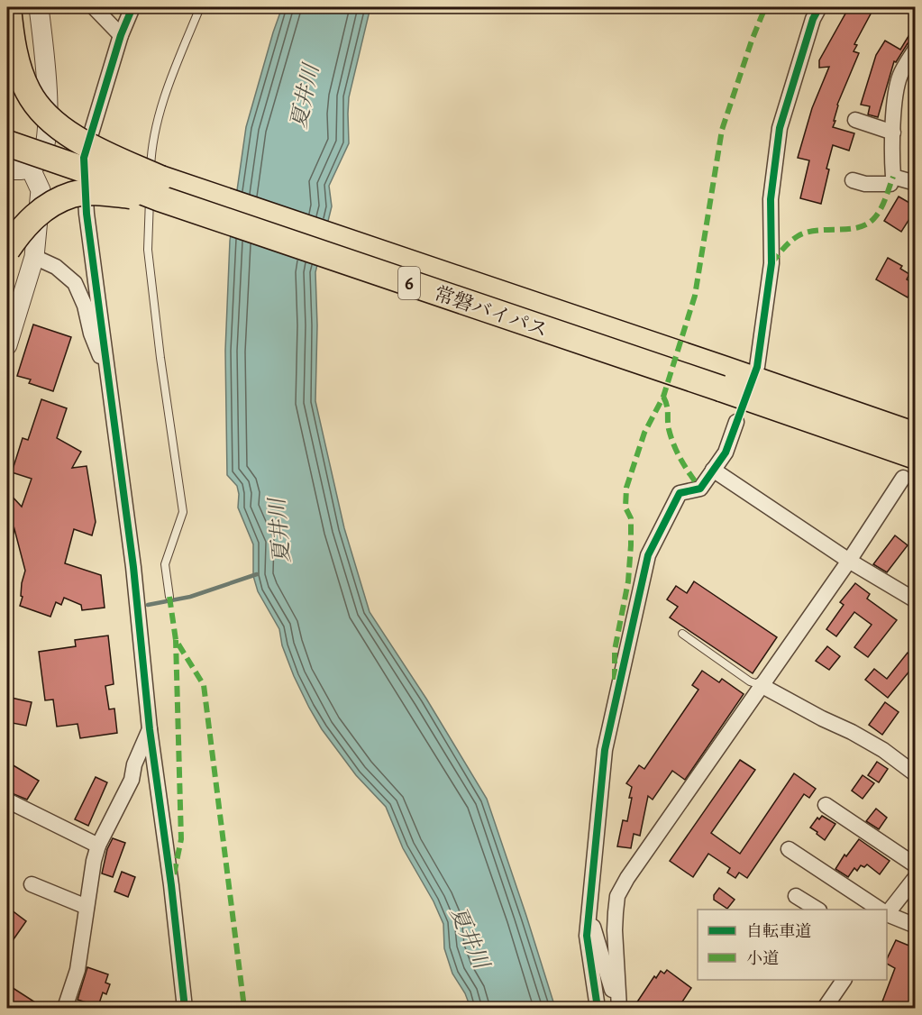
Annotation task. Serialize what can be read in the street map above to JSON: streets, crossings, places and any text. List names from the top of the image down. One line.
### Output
{"streets":{"highway":["6","常磐バイパス"]},"crossings":[["6","常磐バイパス"]],"water":["夏井川"],"legend":["自転車道","小道"]}
